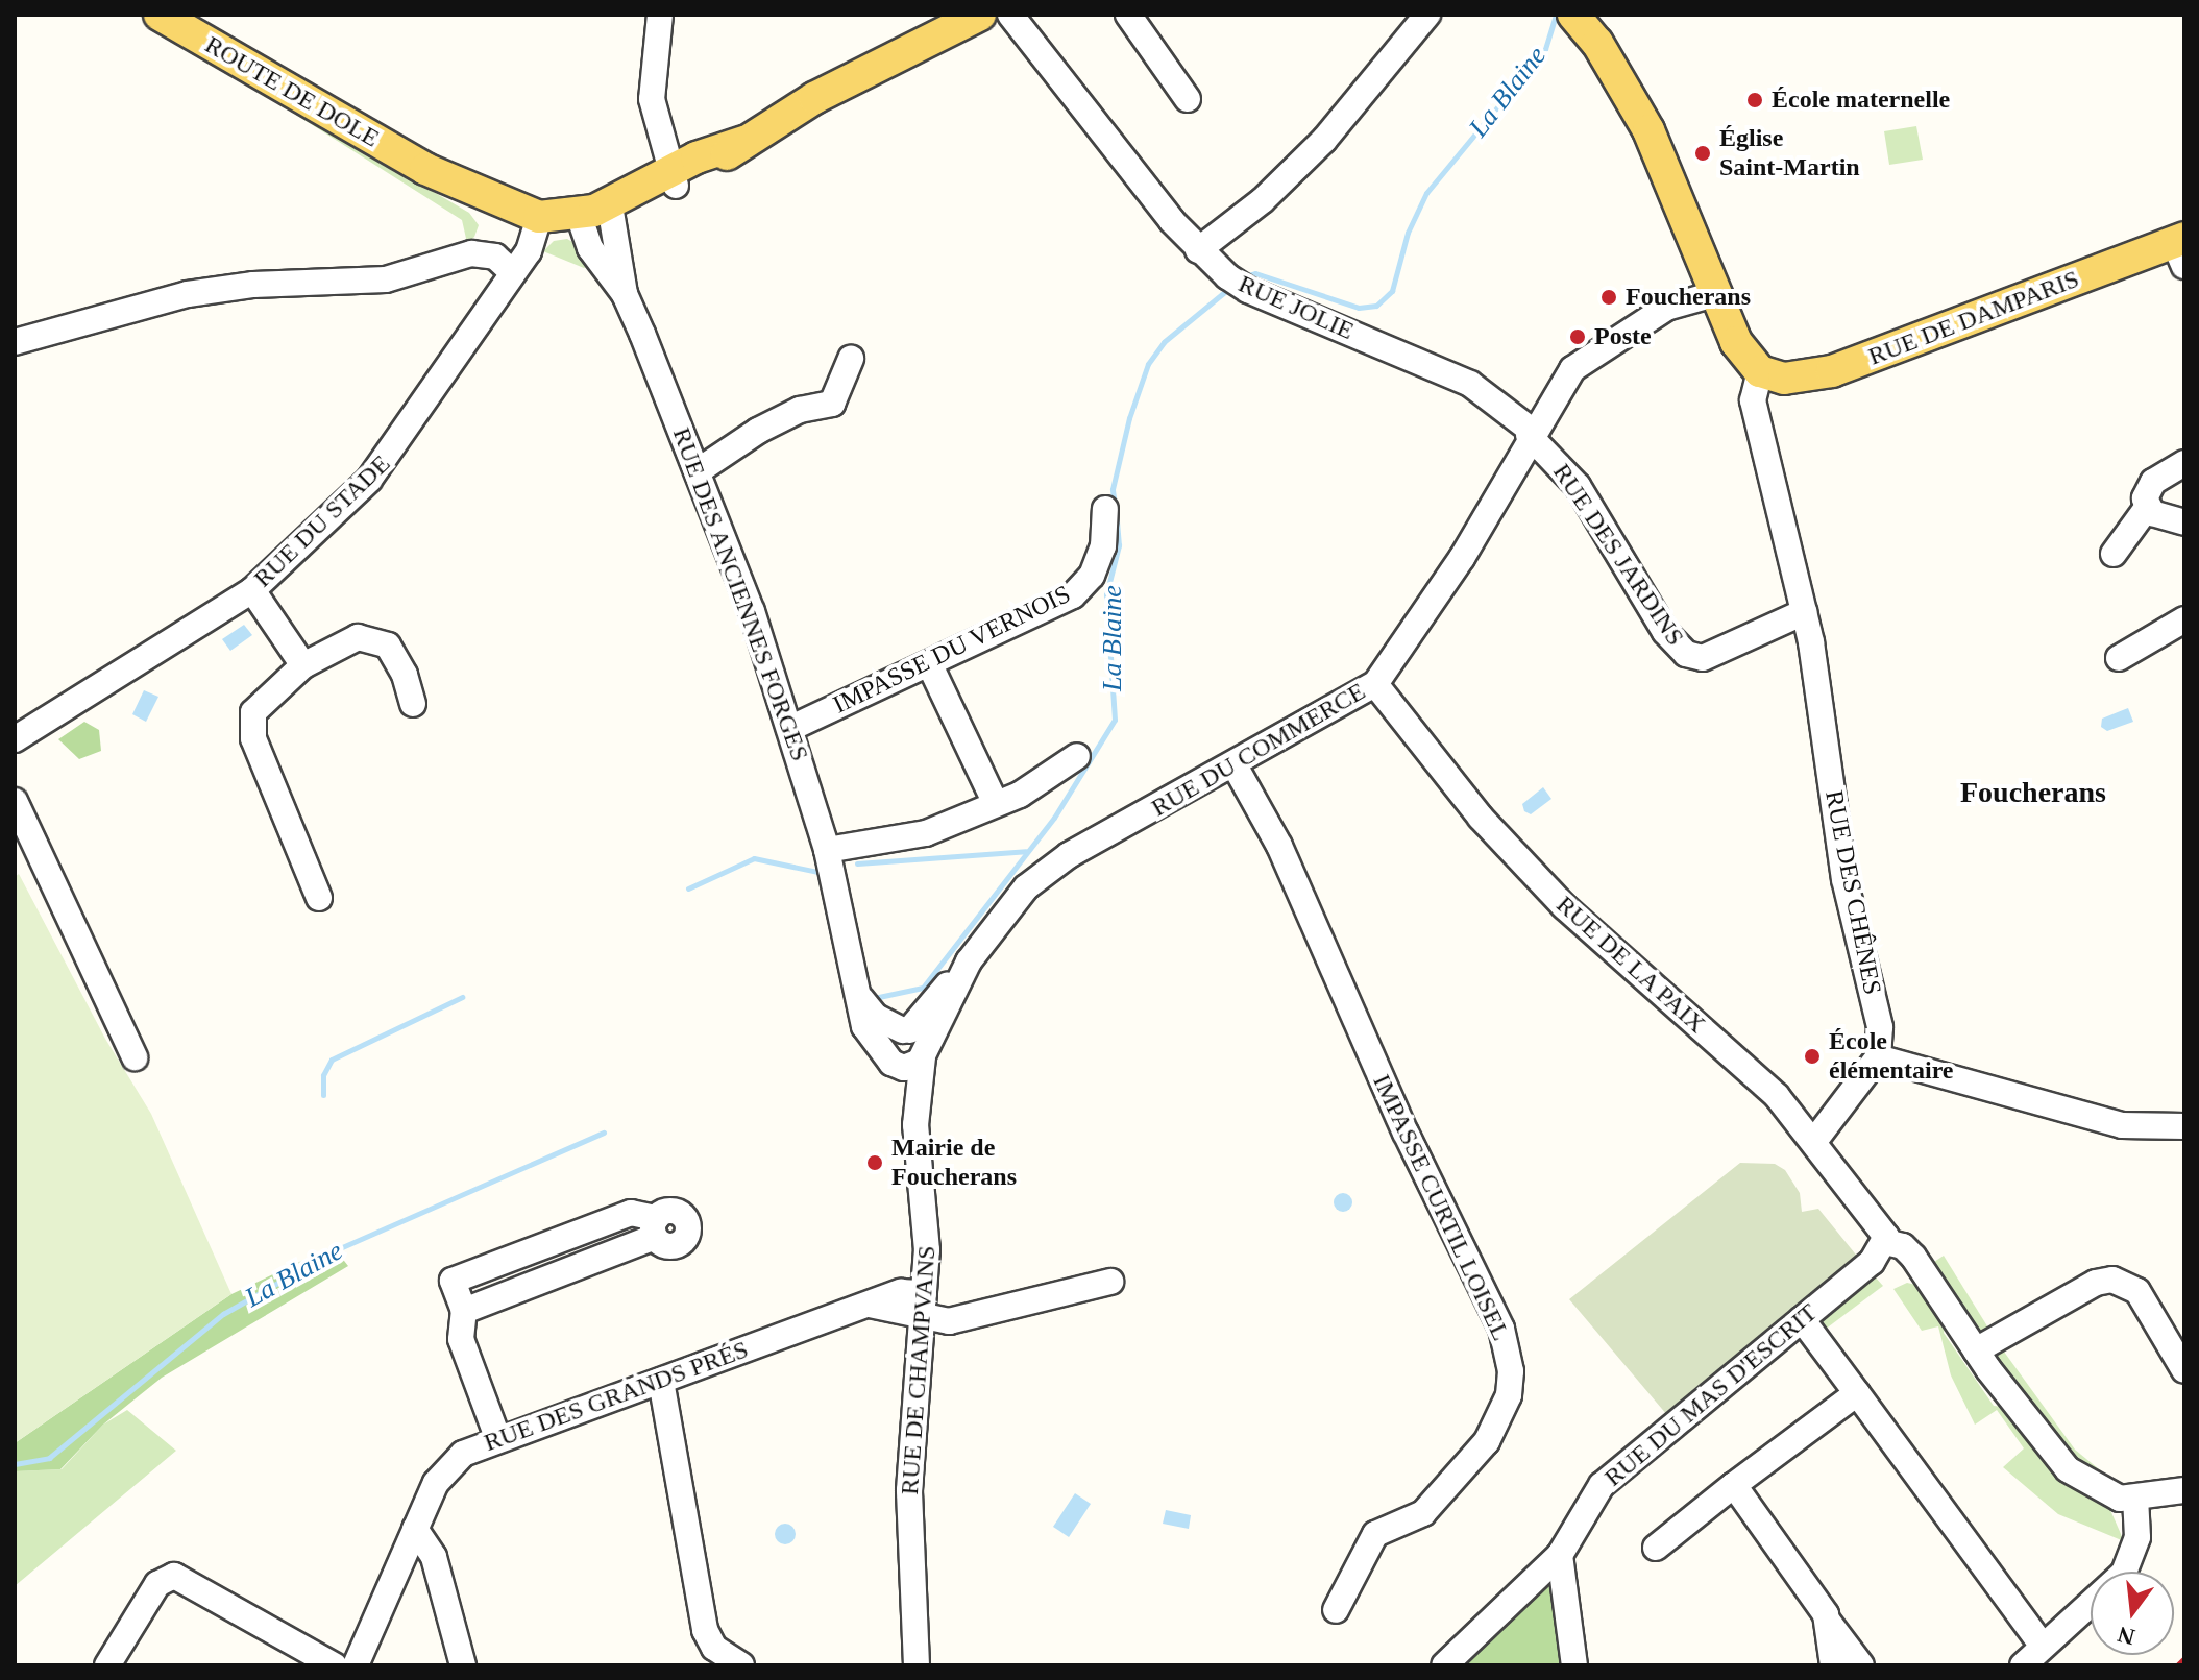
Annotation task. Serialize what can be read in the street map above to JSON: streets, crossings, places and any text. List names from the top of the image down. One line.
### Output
{"streets":{"main road":["ROUTE DE DOLE","RUE DE DAMPARIS"],"street":["RUE JOLIE","RUE DU STADE","RUE DES JARDINS","RUE DES ANCIENNES FORGES","IMPASSE DU VERNOIS","RUE DU COMMERCE","RUE DES CHÊNES","RUE DE LA PAIX","IMPASSE CURTIL LOISEL","RUE DE CHAMPVANS","RUE DU MAS D'ESCRIT","RUE DES GRANDS PRÉS"]},"crossings":[["ROUTE DE DOLE","RUE DU STADE"],["ROUTE DE DOLE","RUE DES ANCIENNES FORGES"],["RUE JOLIE","RUE DES JARDINS"],["RUE JOLIE","RUE DU COMMERCE"],["RUE DE DAMPARIS","RUE DES CHÊNES"],["RUE DES JARDINS","RUE DU COMMERCE"],["RUE DES JARDINS","RUE DES CHÊNES"],["RUE DES ANCIENNES FORGES","IMPASSE DU VERNOIS"],["RUE DES ANCIENNES FORGES","RUE DE CHAMPVANS"],["RUE DU COMMERCE","RUE DE LA PAIX"],["RUE DU COMMERCE","IMPASSE CURTIL LOISEL"],["RUE DU COMMERCE","RUE DE CHAMPVANS"],["RUE DE LA PAIX","RUE DU MAS D'ESCRIT"],["RUE DE CHAMPVANS","RUE DES GRANDS PRÉS"]],"districts":["Foucherans"],"water":["La Blaine"],"places":["École maternelle","Église Saint-Martin","Foucherans","Poste","École élémentaire","Mairie de Foucherans"],"north":"bottom"}
